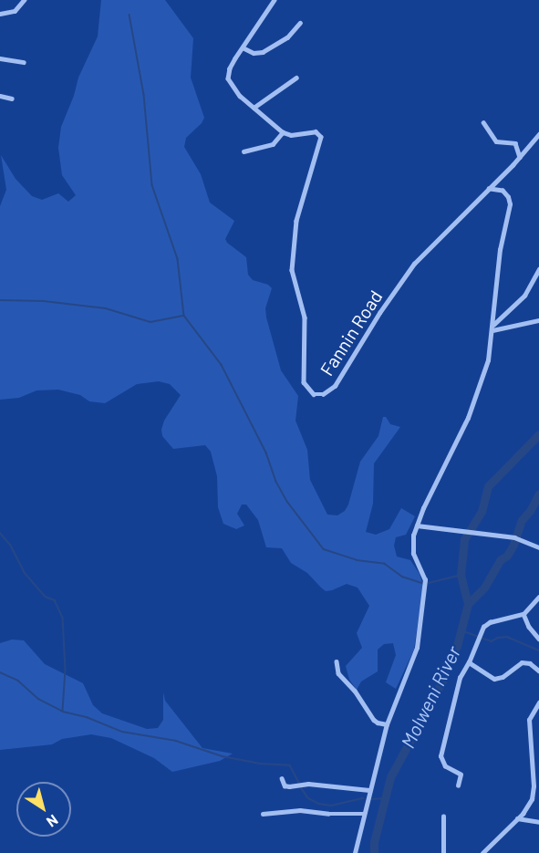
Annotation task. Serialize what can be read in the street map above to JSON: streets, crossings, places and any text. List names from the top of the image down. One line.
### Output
{"streets":{"street":["Fannin Road"]},"water":["Molweni River"],"north":"bottom right"}
